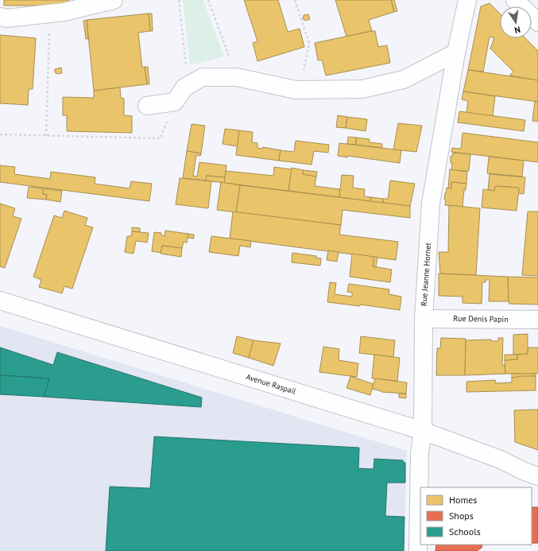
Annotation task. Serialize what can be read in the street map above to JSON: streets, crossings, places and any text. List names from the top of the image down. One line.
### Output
{"streets":{"street":["Rue Jeanne Hornet","Rue Denis Papin","Avenue Raspail"]},"crossings":[["Rue Jeanne Hornet","Rue Denis Papin"],["Rue Jeanne Hornet","Avenue Raspail"]],"legend":["Homes","Shops","Schools"],"north":"bottom"}
